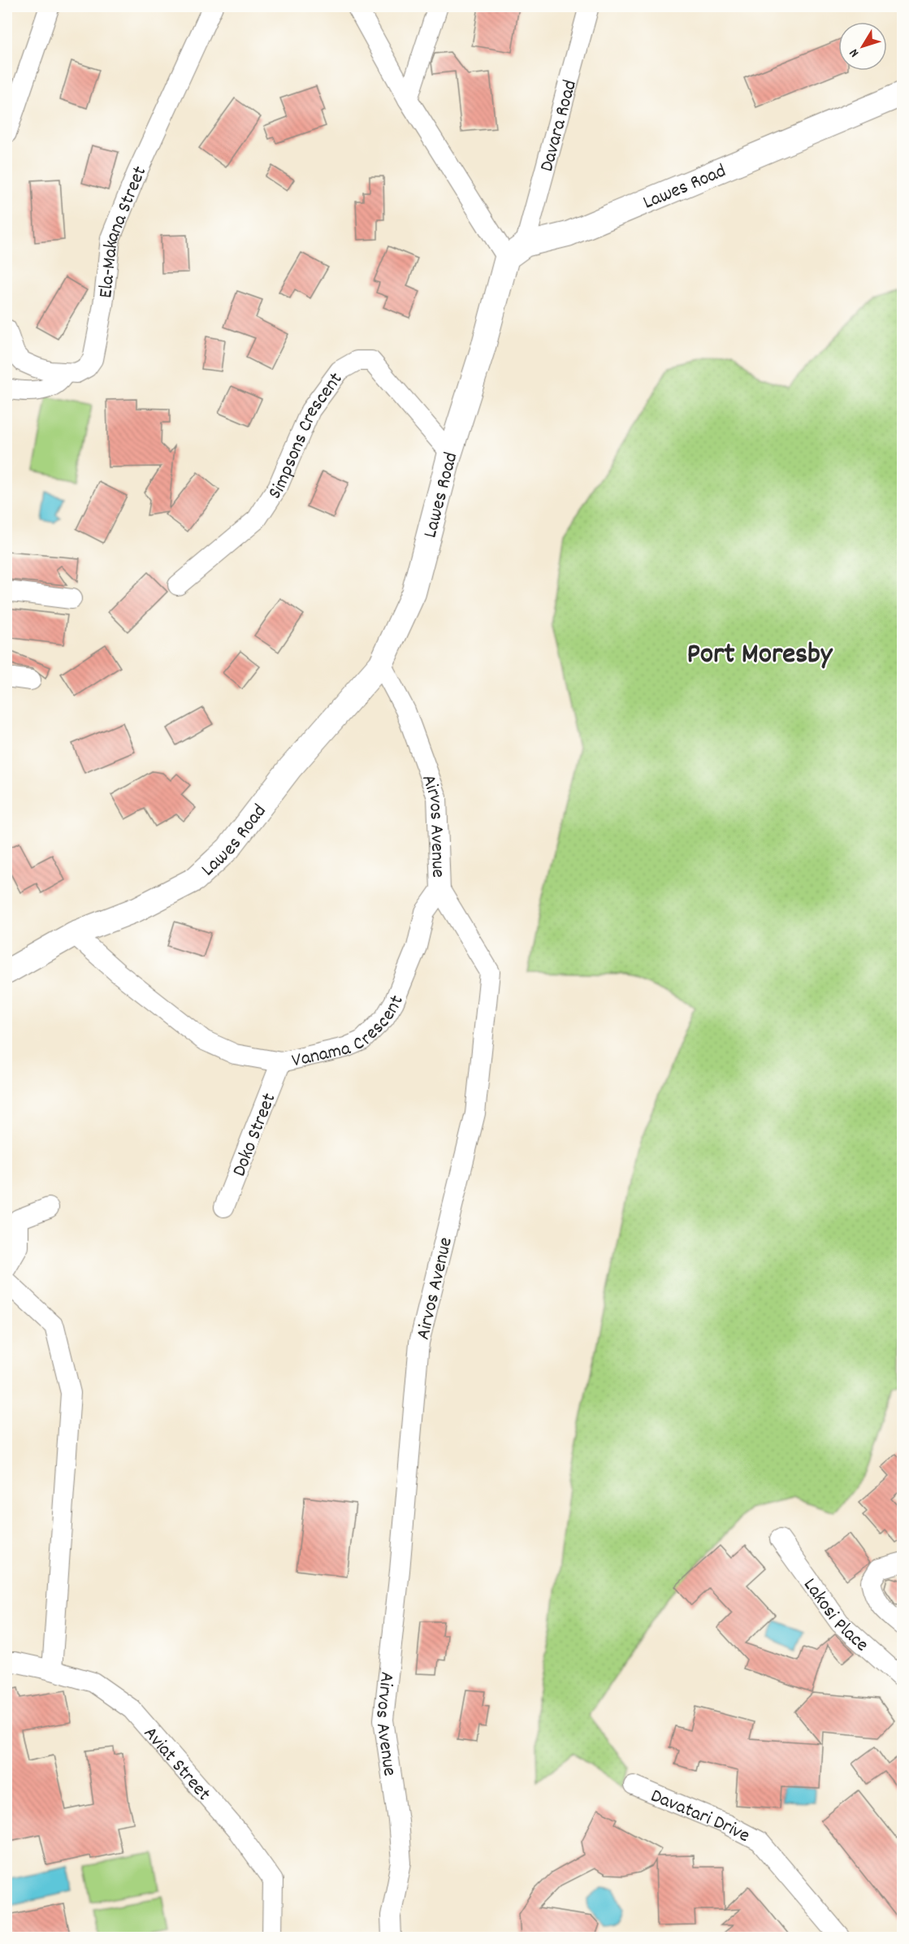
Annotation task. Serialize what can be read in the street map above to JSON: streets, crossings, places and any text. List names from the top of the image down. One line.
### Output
{"streets":{"main road":["Lawes Road"],"street":["Davara Road","Ela-Makana Street","Simpsons Crescent","Airvos Avenue","Vanama Crescent","Doko Street","Lakosi Place","Aviat Street","Davatari Drive"]},"crossings":[["Davara Road","Lawes Road"],["Lawes Road","Simpsons Crescent"],["Lawes Road","Airvos Avenue"],["Lawes Road","Vanama Crescent"],["Airvos Avenue","Vanama Crescent"],["Vanama Crescent","Doko Street"]],"districts":["Port Moresby"],"north":"bottom left"}
